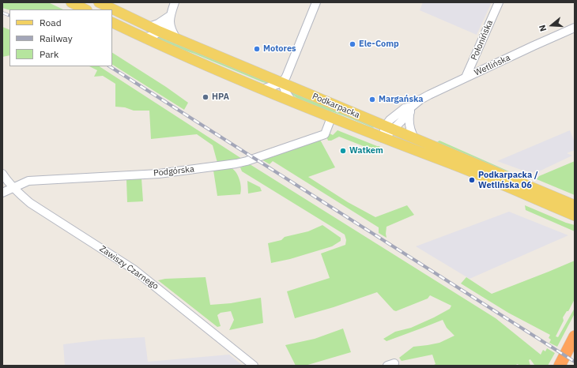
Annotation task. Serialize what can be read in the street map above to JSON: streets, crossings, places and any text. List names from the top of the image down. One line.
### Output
{"streets":{"main road":["Podkarpacka"],"street":["Połonińska","Wetlińska","Podgórska","Zawiszy Czarnego"]},"crossings":[["Połonińska","Wetlińska"],["Wetlińska","Podkarpacka"],["Podkarpacka","Podgórska"],["Podgórska","Zawiszy Czarnego"]],"places":["Ele-Comp","Motores","HPA","Margańska","Watkem","Podkarpacka / Wetlińska 06"],"legend":["Road","Railway","Park"],"north":"left"}
